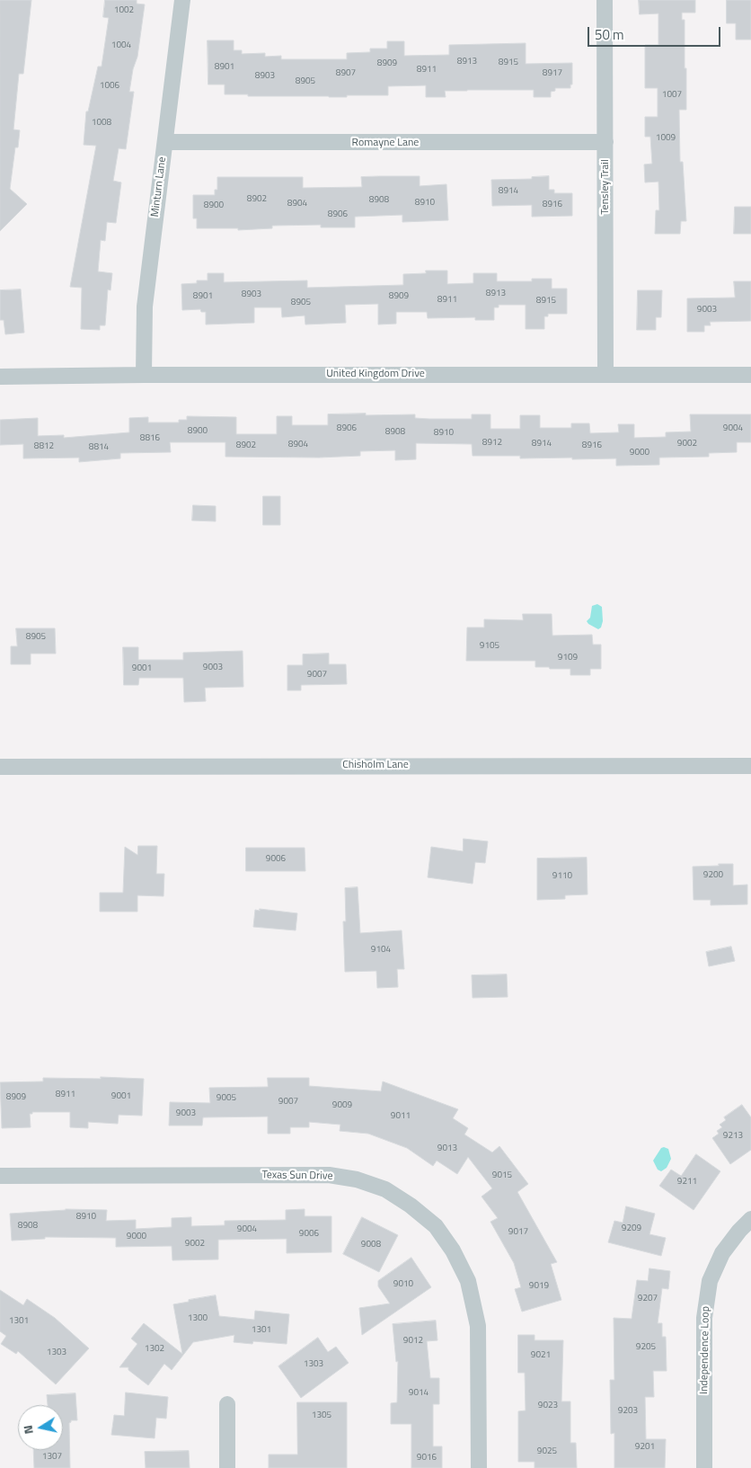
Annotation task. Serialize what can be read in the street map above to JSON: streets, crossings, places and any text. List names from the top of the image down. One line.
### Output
{"streets":{"street":["Romayne Lane","Minturn Lane","Tensley Trail","United Kingdom Drive","Chisholm Lane","Texas Sun Drive","Independence Loop"]},"crossings":[["Romayne Lane","Minturn Lane"],["Romayne Lane","Tensley Trail"],["Minturn Lane","United Kingdom Drive"],["Tensley Trail","United Kingdom Drive"]],"house_numbers":["1002","1004","8913","8915","8909","8901","8911","8907","8917","8903","8905","1006","1007","1008","1009","8914","8902","8908","8910","8904","8916","8900","8906","8913","8903","8901","8909","8911","8915","8905","9003","8906","9004","8900","8908","8910","8816","8912","8914","9002","8904","8902","8916","8812","8814","9000","8905","9105","9109","9003","9001","9007","9006","9200","9110","9104","8911","9001","8909","9005","9007","9009","9003","9011","9213","9013","9015","9211","8910","8908","9209","9004","9017","9006","9000","9002","9008","9010","9019","9207","1300","1301","1301","9012","9205","1302","1303","9021","1303","9014","9023","9203","1305","9201","9025","1307","9016"],"scale_bar":"50 m","north":"left"}
